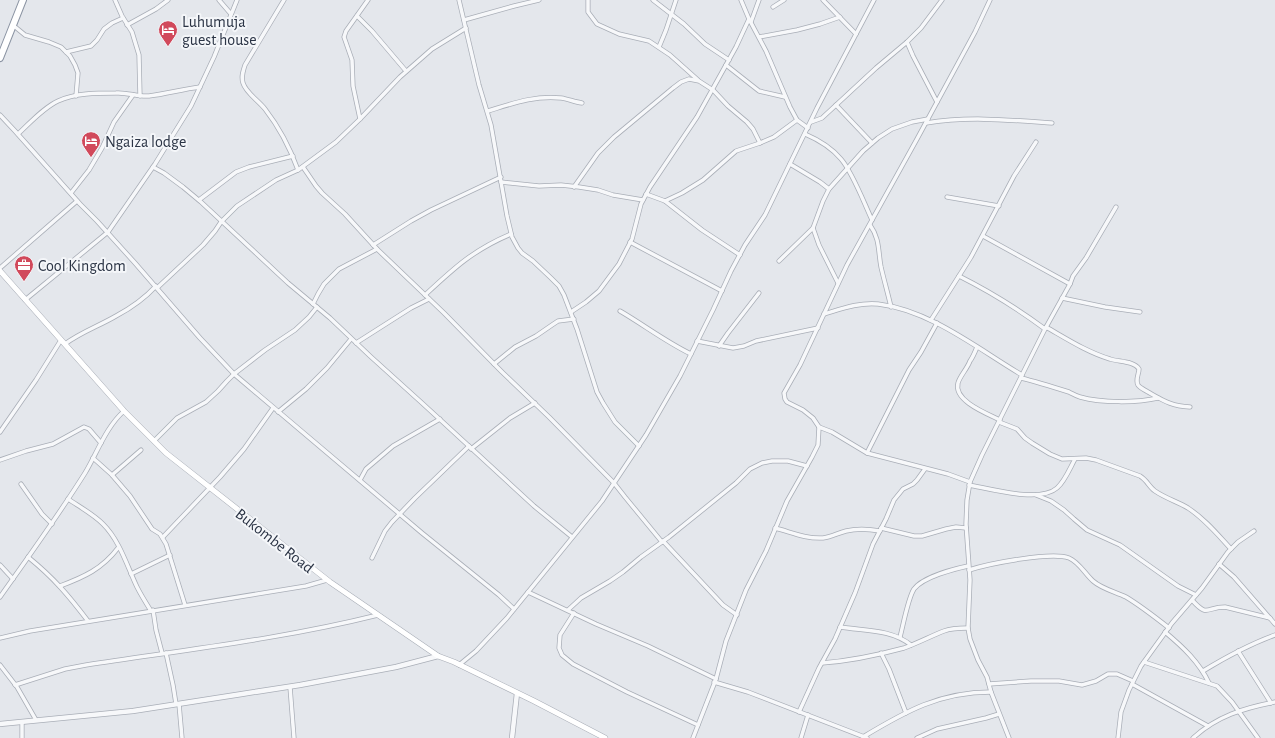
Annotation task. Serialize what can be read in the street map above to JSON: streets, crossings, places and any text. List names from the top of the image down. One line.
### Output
{"streets":{"main road":["Bukombe Road"]},"places":{"hotel":["Luhumuja guest house","Ngaiza lodge"],"office":["Cool Kingdom"]}}
